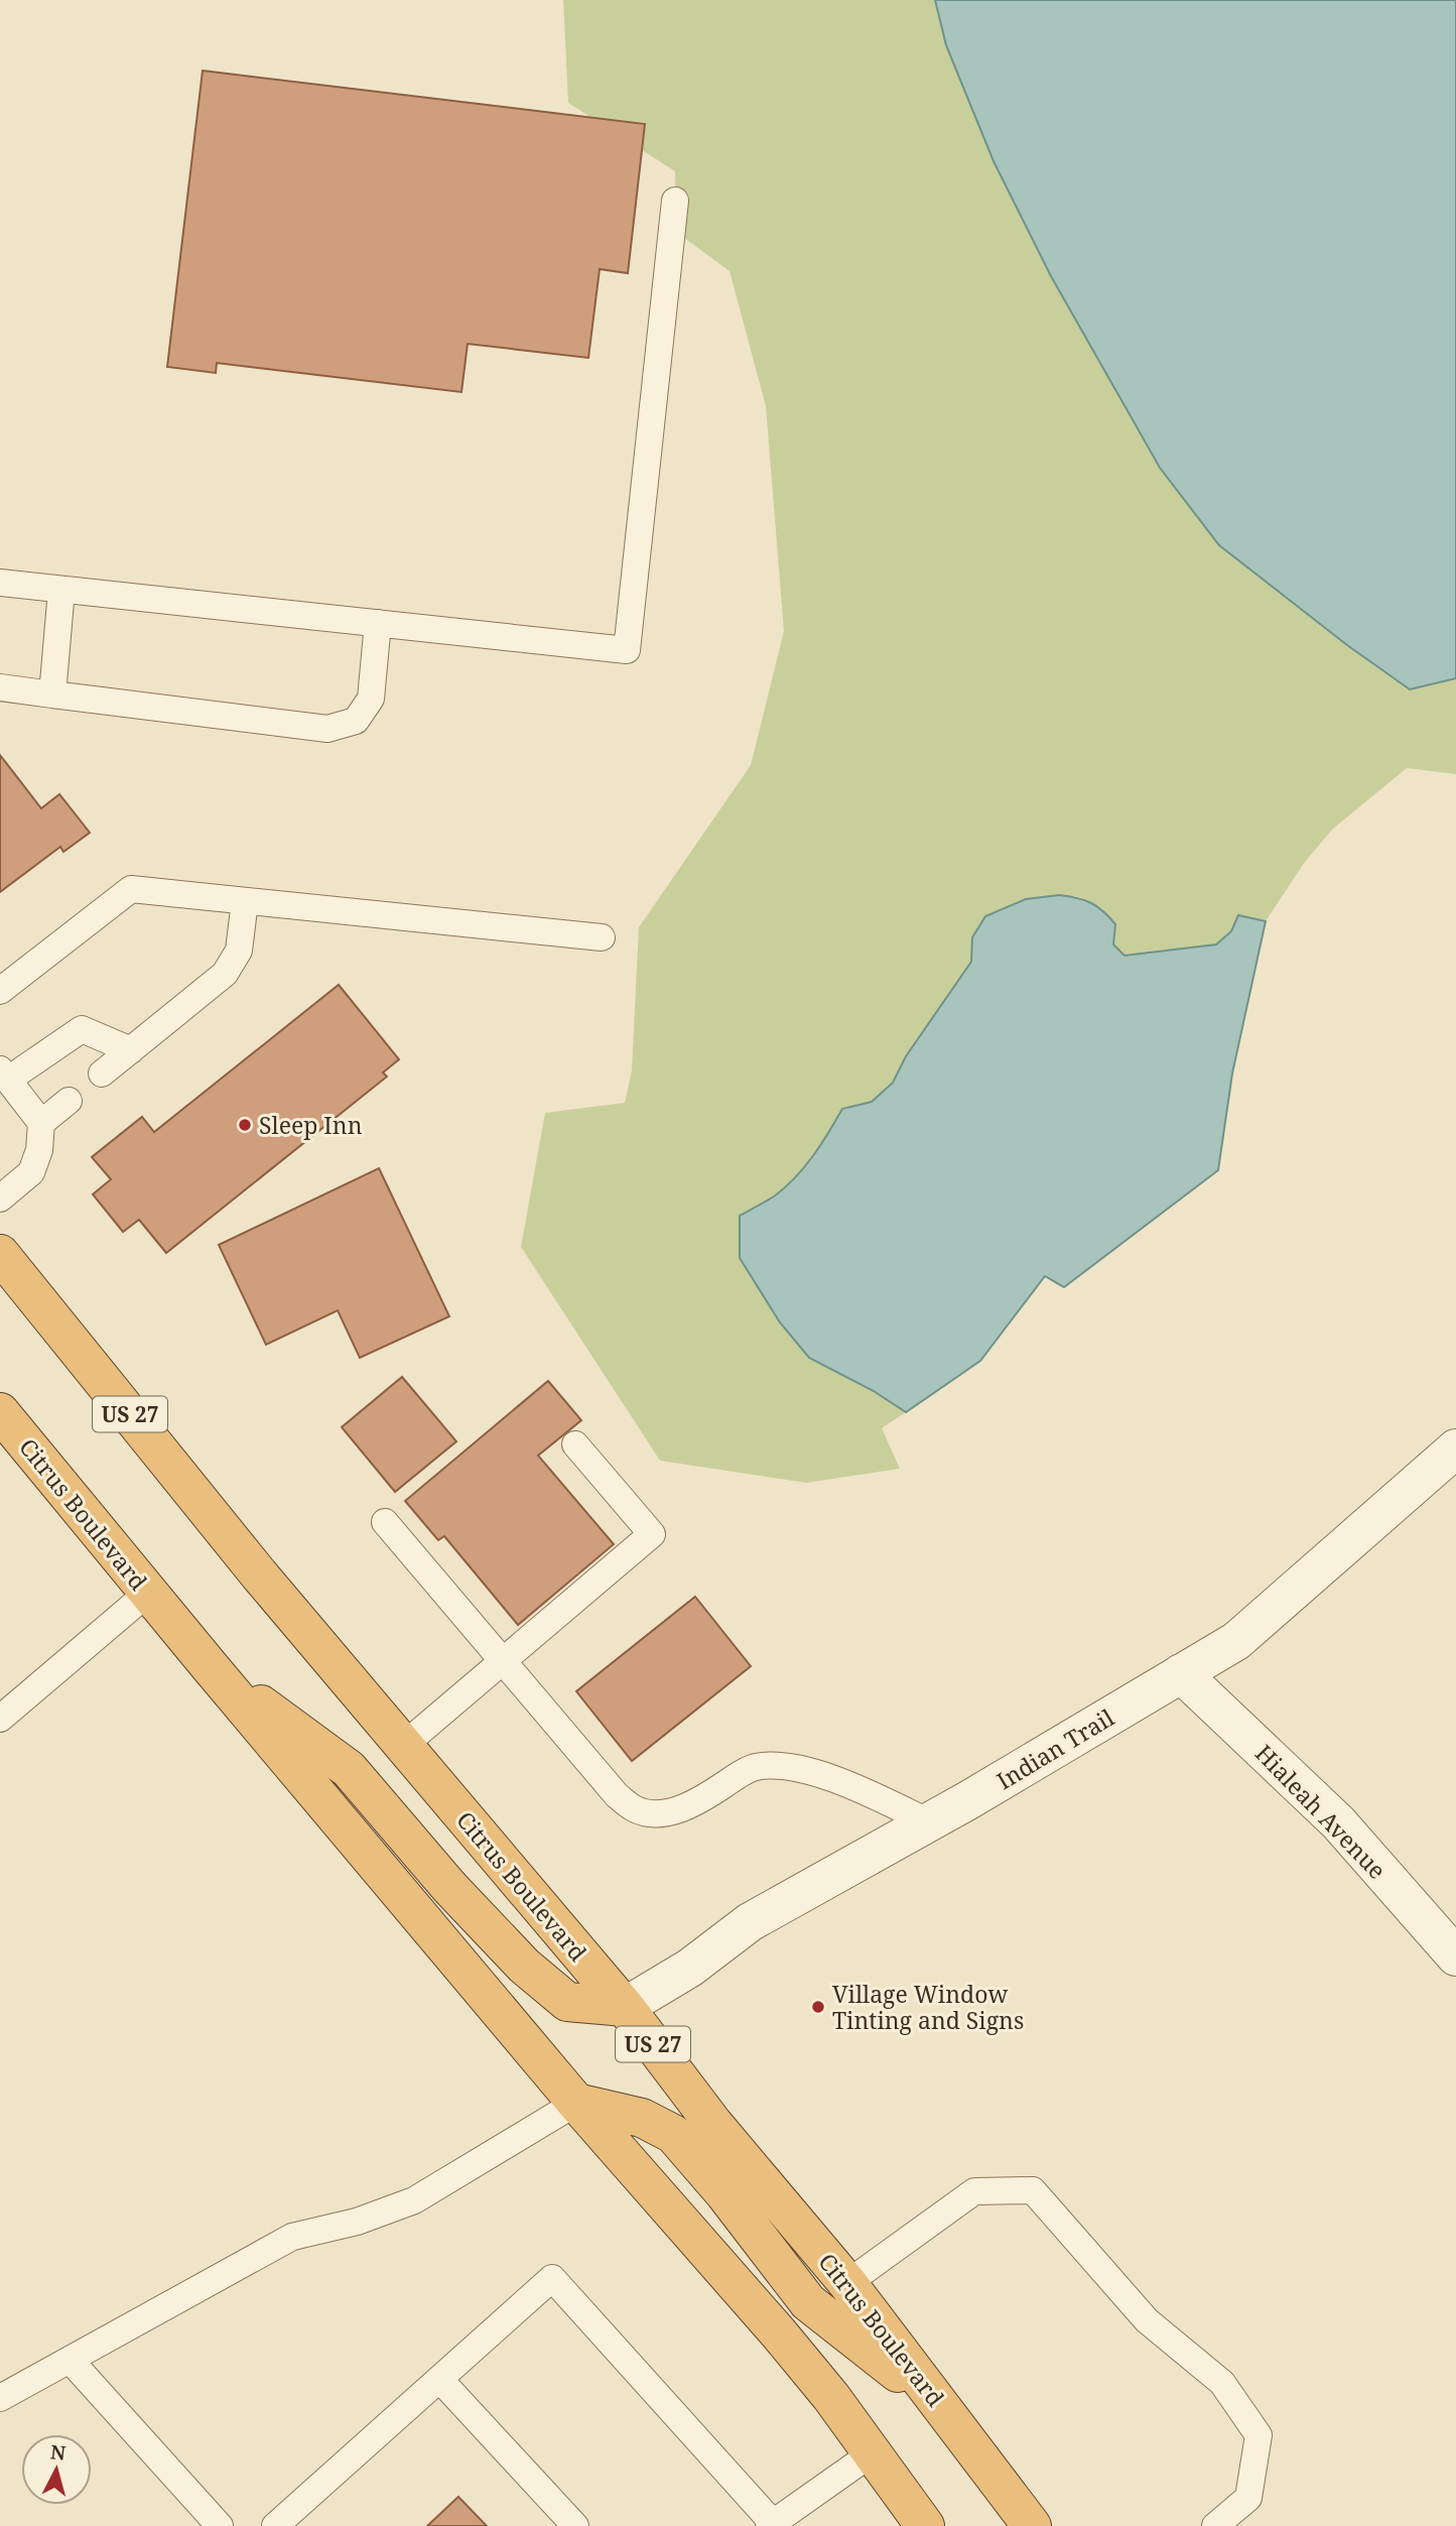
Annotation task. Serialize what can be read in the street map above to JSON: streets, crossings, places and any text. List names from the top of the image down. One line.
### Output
{"streets":{"highway":["US 27","Citrus Boulevard"],"street":["Indian Trail","Hialeah Avenue"]},"crossings":[["Citrus Boulevard","Indian Trail"],["Indian Trail","Hialeah Avenue"]],"places":["Sleep Inn","Village Window Tinting and Signs"],"north":"top"}
